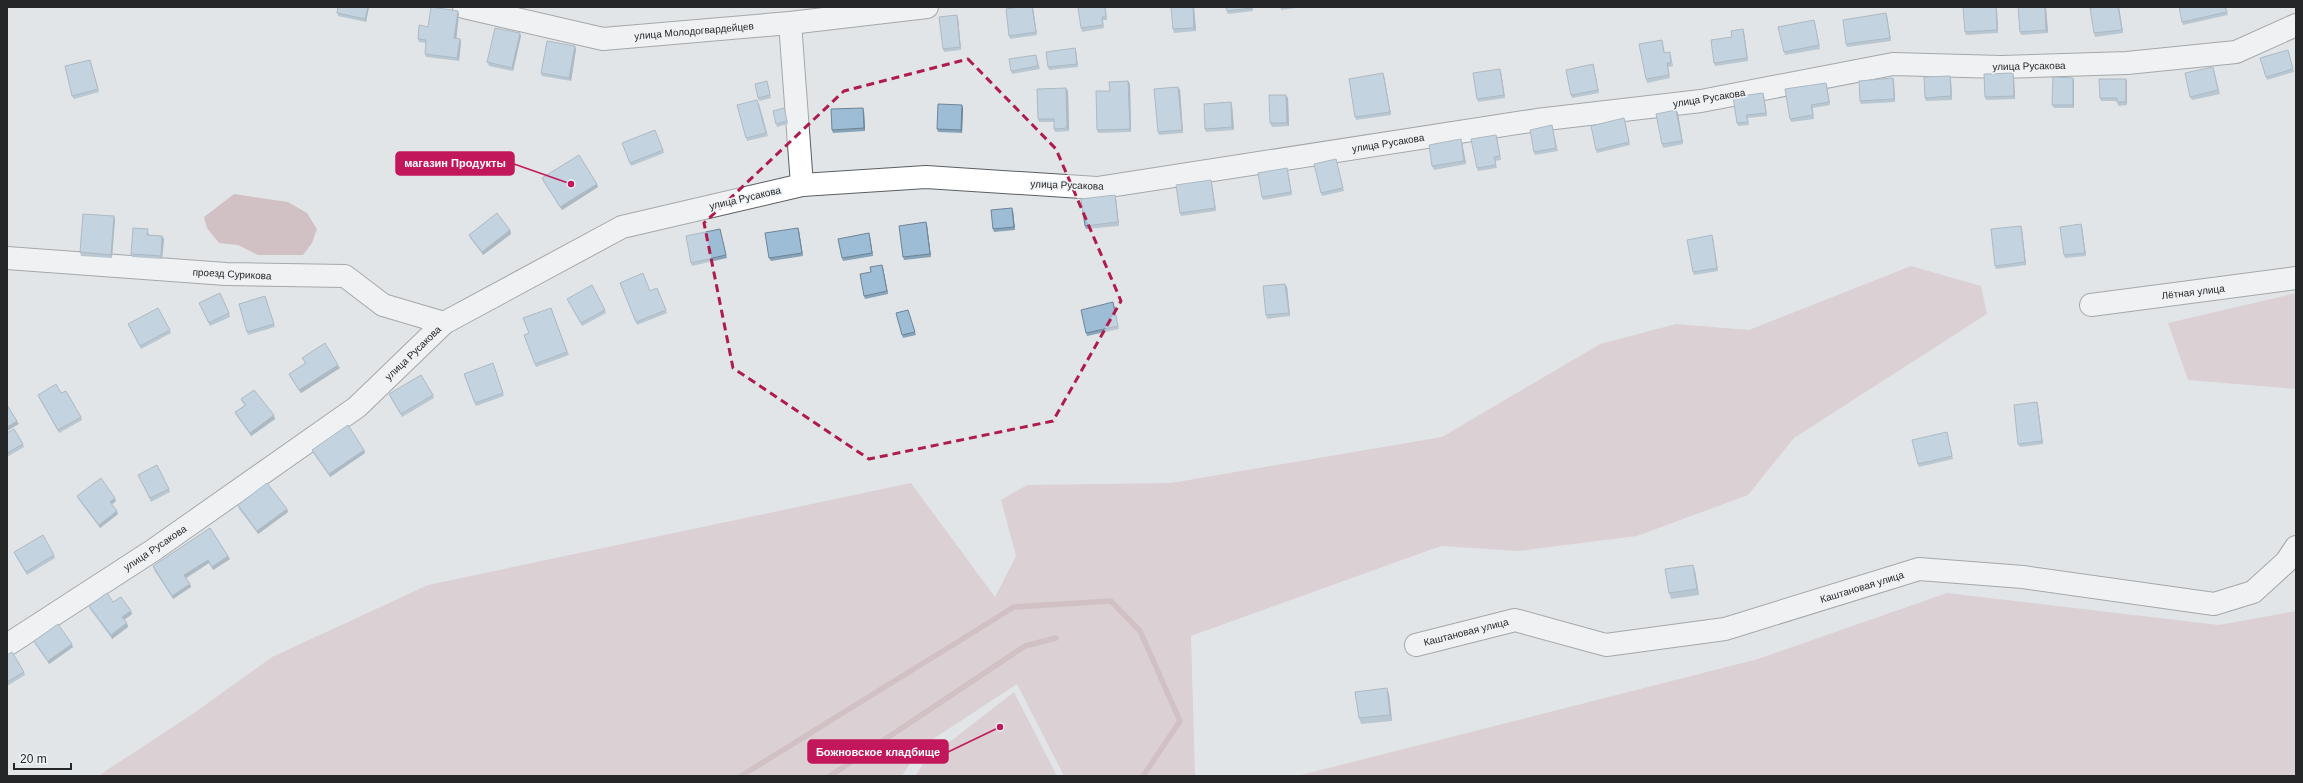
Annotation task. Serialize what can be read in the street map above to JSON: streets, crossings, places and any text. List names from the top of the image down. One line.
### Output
{"streets":{"street":["улица Молодогвардейцев","улица Русакова","проезд Сурикова","Лётная улица","Каштановая улица"]},"crossings":[["улица Русакова","проезд Сурикова"]],"places":["магазин Продукты","Божновское кладбище"],"scale_bar":"20 m"}
